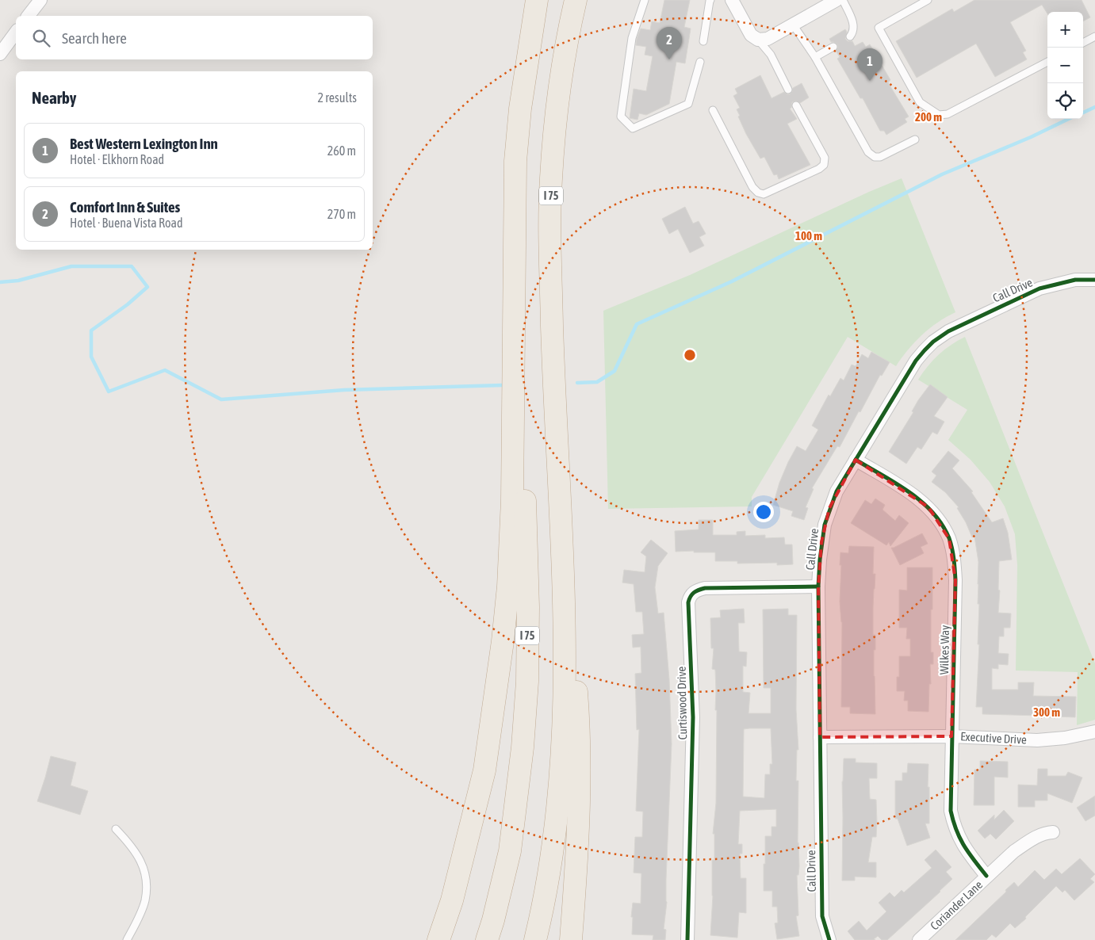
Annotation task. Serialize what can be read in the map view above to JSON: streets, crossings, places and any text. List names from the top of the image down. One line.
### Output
{"streets":{"highway":["I 75"],"street":["Call Drive","Wilkes Way","Curtiswood Drive","Executive Drive","Coriander Lane"]},"crossings":[["Call Drive","Wilkes Way"],["Call Drive","Curtiswood Drive"],["Call Drive","Executive Drive"],["Wilkes Way","Executive Drive"],["Wilkes Way","Coriander Lane"]],"page":{"map_buttons":["+","−"],"search":"Search here","pins":["2","1"],"heading":["Nearby","2 results"],"list":[{"mark":"1","name":"Best Western Lexington Inn","note":"Hotel · Elkhorn Road","value":"260 m"},{"mark":"2","name":"Comfort Inn & Suites","note":"Hotel · Buena Vista Road","value":"270 m"}]},"rings":["200 m","100 m","300 m"]}
